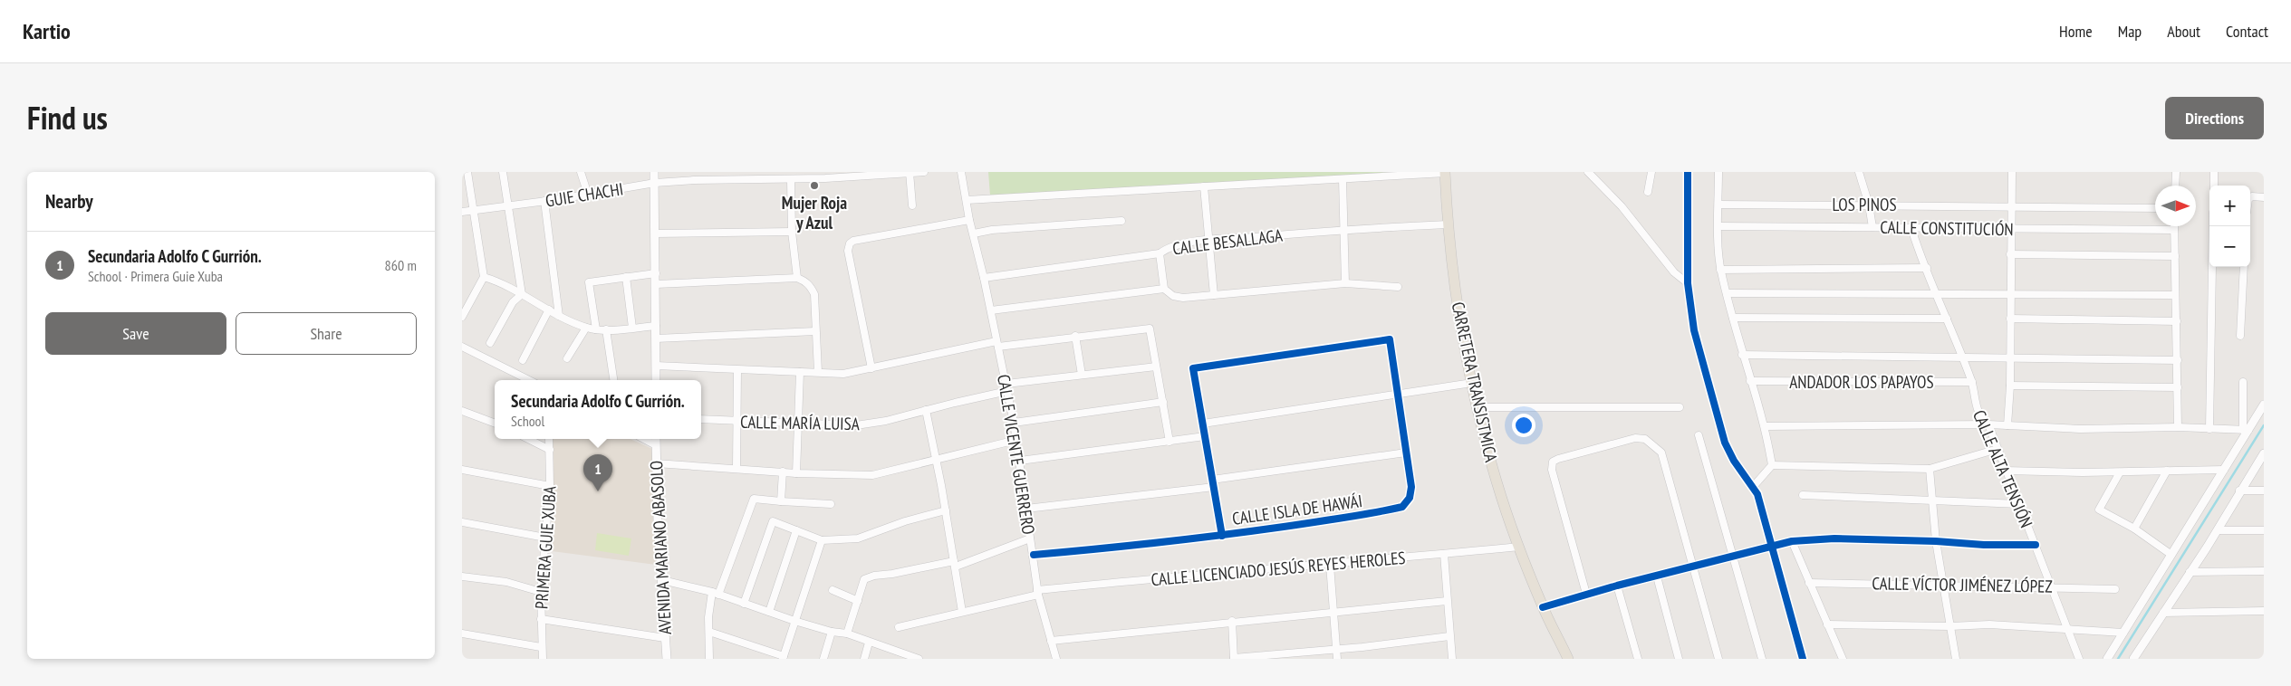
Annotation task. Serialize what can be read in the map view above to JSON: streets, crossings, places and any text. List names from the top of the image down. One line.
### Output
{"streets":{"main road":["CARRETERA TRANSISTMICA"],"street":["GUIE CHACHI","LOS PINOS","CALLE CONSTITUCIÓN","CALLE BESALLAGA","ANDADOR LOS PAPAYOS","CALLE MARÍA LUISA","CALLE VICENTE GUERRERO","CALLE ALTA TENSIÓN","CALLE ISLA DE HAWÁI","PRIMERA GUIE XUBA","AVENIDA MARIANO ABASOLO","CALLE LICENCIADO JESÚS REYES HEROLES","CALLE VÍCTOR JIMÉNEZ LÓPEZ"]},"crossings":[["CALLE CONSTITUCIÓN","CALLE ALTA TENSIÓN"],["CALLE BESALLAGA","CARRETERA TRANSISTMICA"],["CARRETERA TRANSISTMICA","CALLE LICENCIADO JESÚS REYES HEROLES"],["ANDADOR LOS PAPAYOS","CALLE ALTA TENSIÓN"],["CALLE MARÍA LUISA","CALLE VICENTE GUERRERO"],["CALLE VICENTE GUERRERO","CALLE ISLA DE HAWÁI"],["CALLE VICENTE GUERRERO","CALLE LICENCIADO JESÚS REYES HEROLES"],["CALLE ALTA TENSIÓN","CALLE VÍCTOR JIMÉNEZ LÓPEZ"]],"places":["Mujer Roja y Azul"],"north":"right","page":{"header":"Kartio","nav":["Home","Map","About","Contact"],"title":"Find us","buttons":["Directions",["Save","Share"]],"heading":"Nearby","map_buttons":["+","−"],"list":[{"mark":"1","name":"Secundaria Adolfo C Gurrión.","note":"School · Primera Guie Xuba","value":"860 m"}],"popup":["Secundaria Adolfo C Gurrión.","School"],"pins":"1"}}
